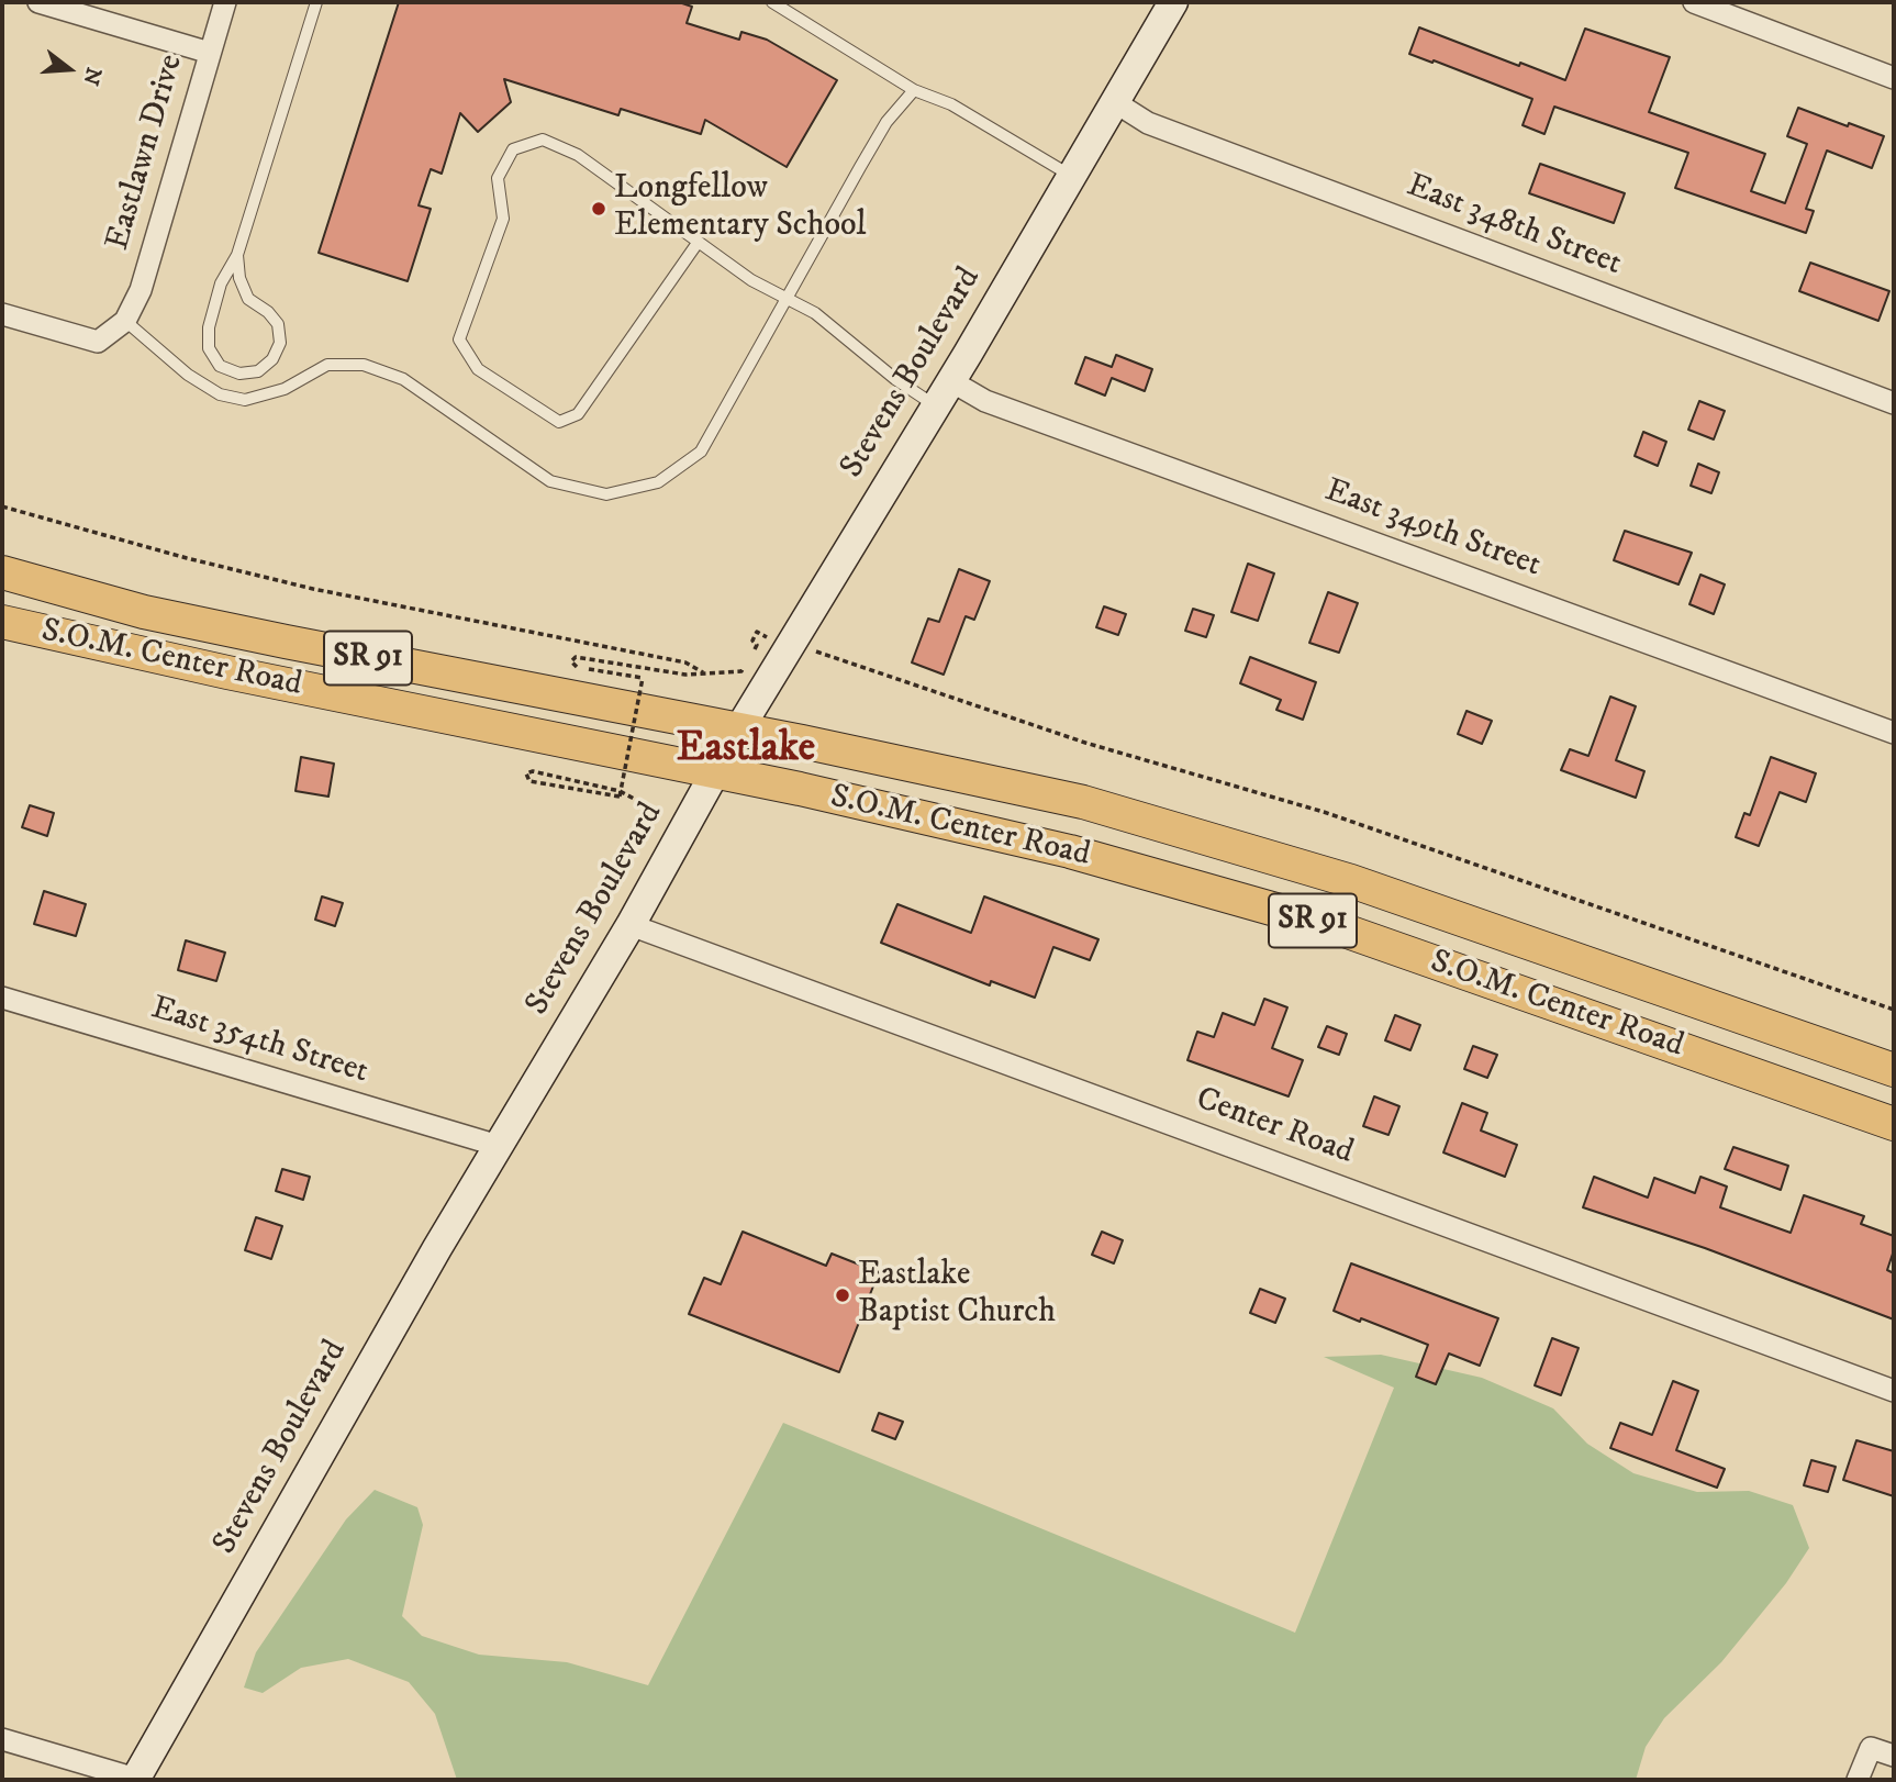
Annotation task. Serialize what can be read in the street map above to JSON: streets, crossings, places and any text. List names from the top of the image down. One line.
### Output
{"streets":{"main road":["SR 91","S.O.M. Center Road"],"street":["Eastlawn Drive","East 348th Street","Stevens Boulevard","East 349th Street","East 354th Street","Center Road"]},"crossings":[["East 348th Street","Stevens Boulevard"],["Stevens Boulevard","East 349th Street"],["Stevens Boulevard","S.O.M. Center Road"],["Stevens Boulevard","East 354th Street"],["Stevens Boulevard","Center Road"]],"districts":["Eastlake"],"places":["Longfellow Elementary School","Eastlake Baptist Church"],"north":"right"}
